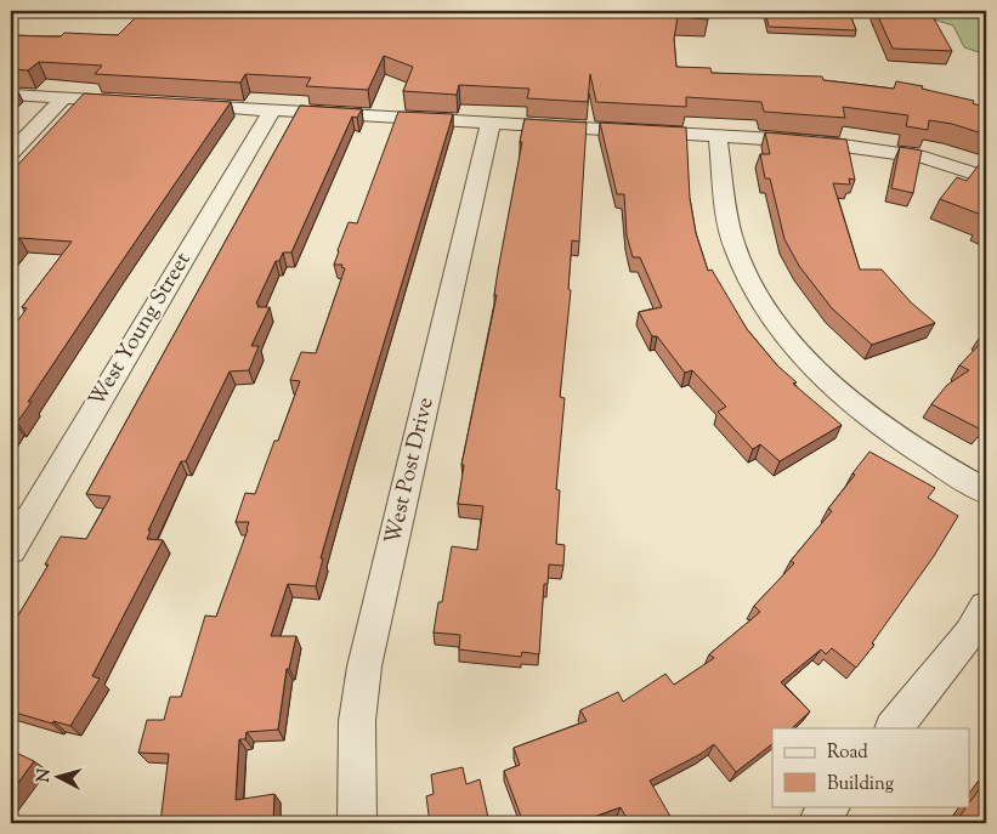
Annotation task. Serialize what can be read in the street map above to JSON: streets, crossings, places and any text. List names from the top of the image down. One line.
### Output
{"streets":{"street":["West Young Street","West Post Drive"]},"legend":["Road","Building"],"north":"left"}
